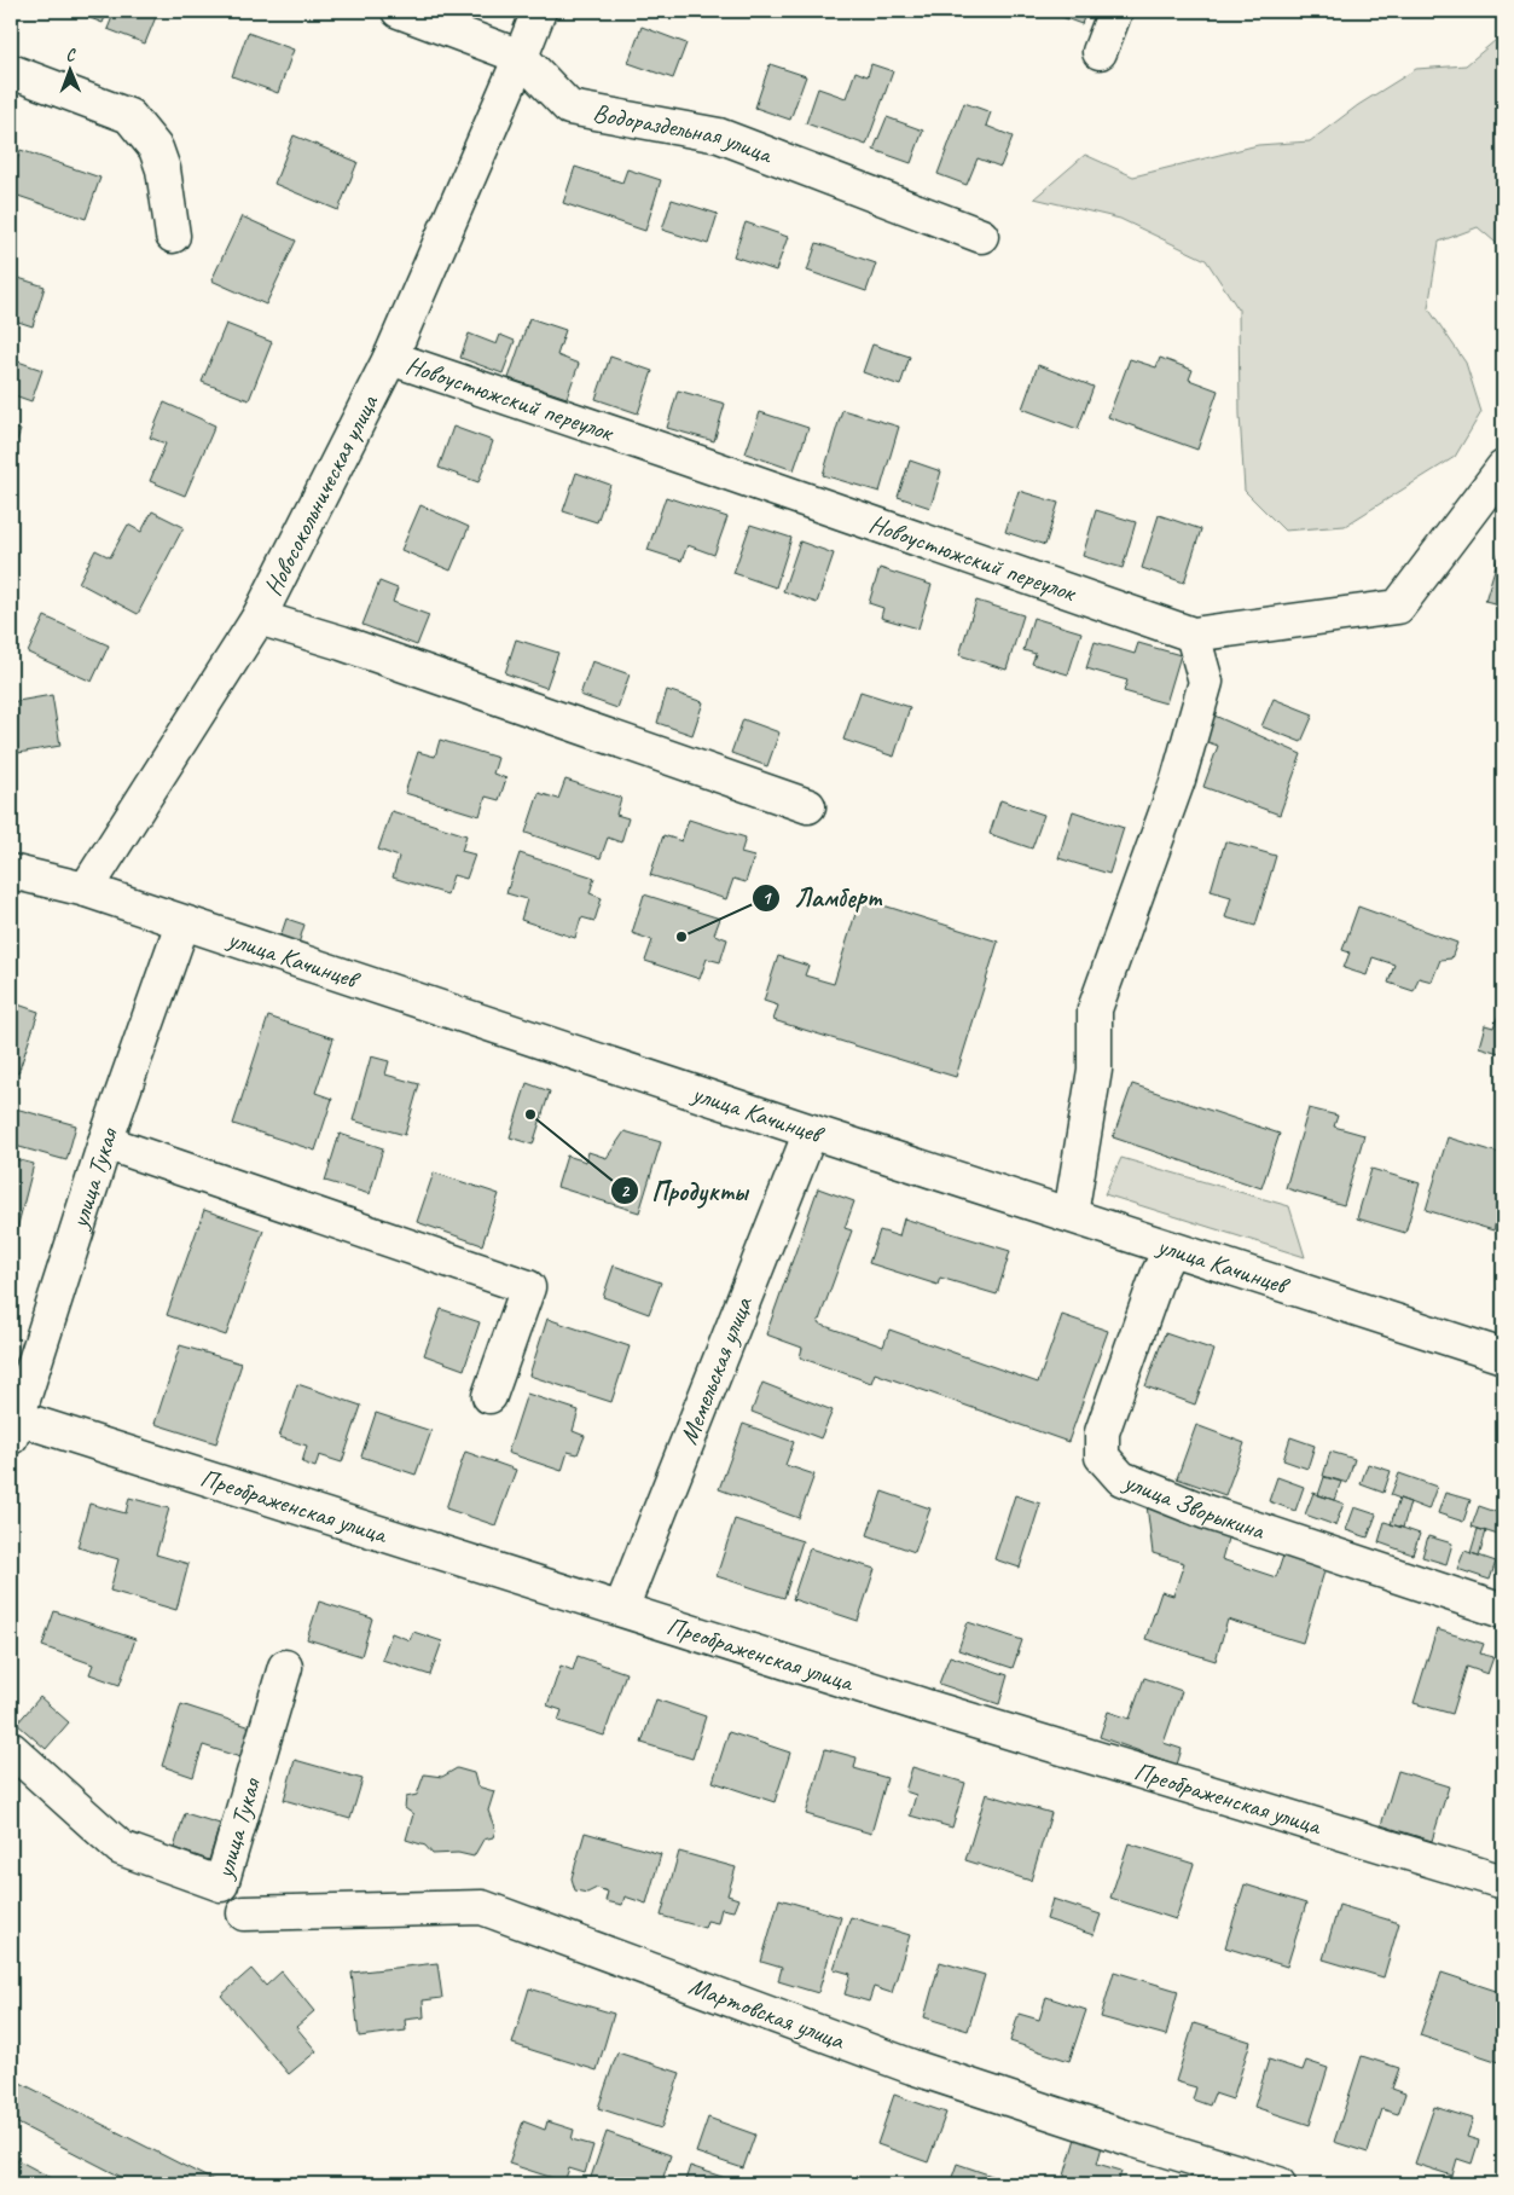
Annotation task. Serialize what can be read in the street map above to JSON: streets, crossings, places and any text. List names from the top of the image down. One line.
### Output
{"streets":{"street":["Водораздельная улица","Новоустюжский переулок","Новосокольническая улица","улица Качинцев","улица Тукая","Мемельская улица","улица Зворыкина","Преображенская улица","Мартовская улица"]},"crossings":[["Водораздельная улица","Новосокольническая улица"],["Новоустюжский переулок","Новосокольническая улица"],["Новосокольническая улица","улица Качинцев"],["улица Качинцев","улица Тукая"],["улица Качинцев","Мемельская улица"],["улица Качинцев","улица Зворыкина"],["улица Тукая","Преображенская улица"],["Мемельская улица","Преображенская улица"]],"places":["Ламберт","Продукты"],"north":"top"}
